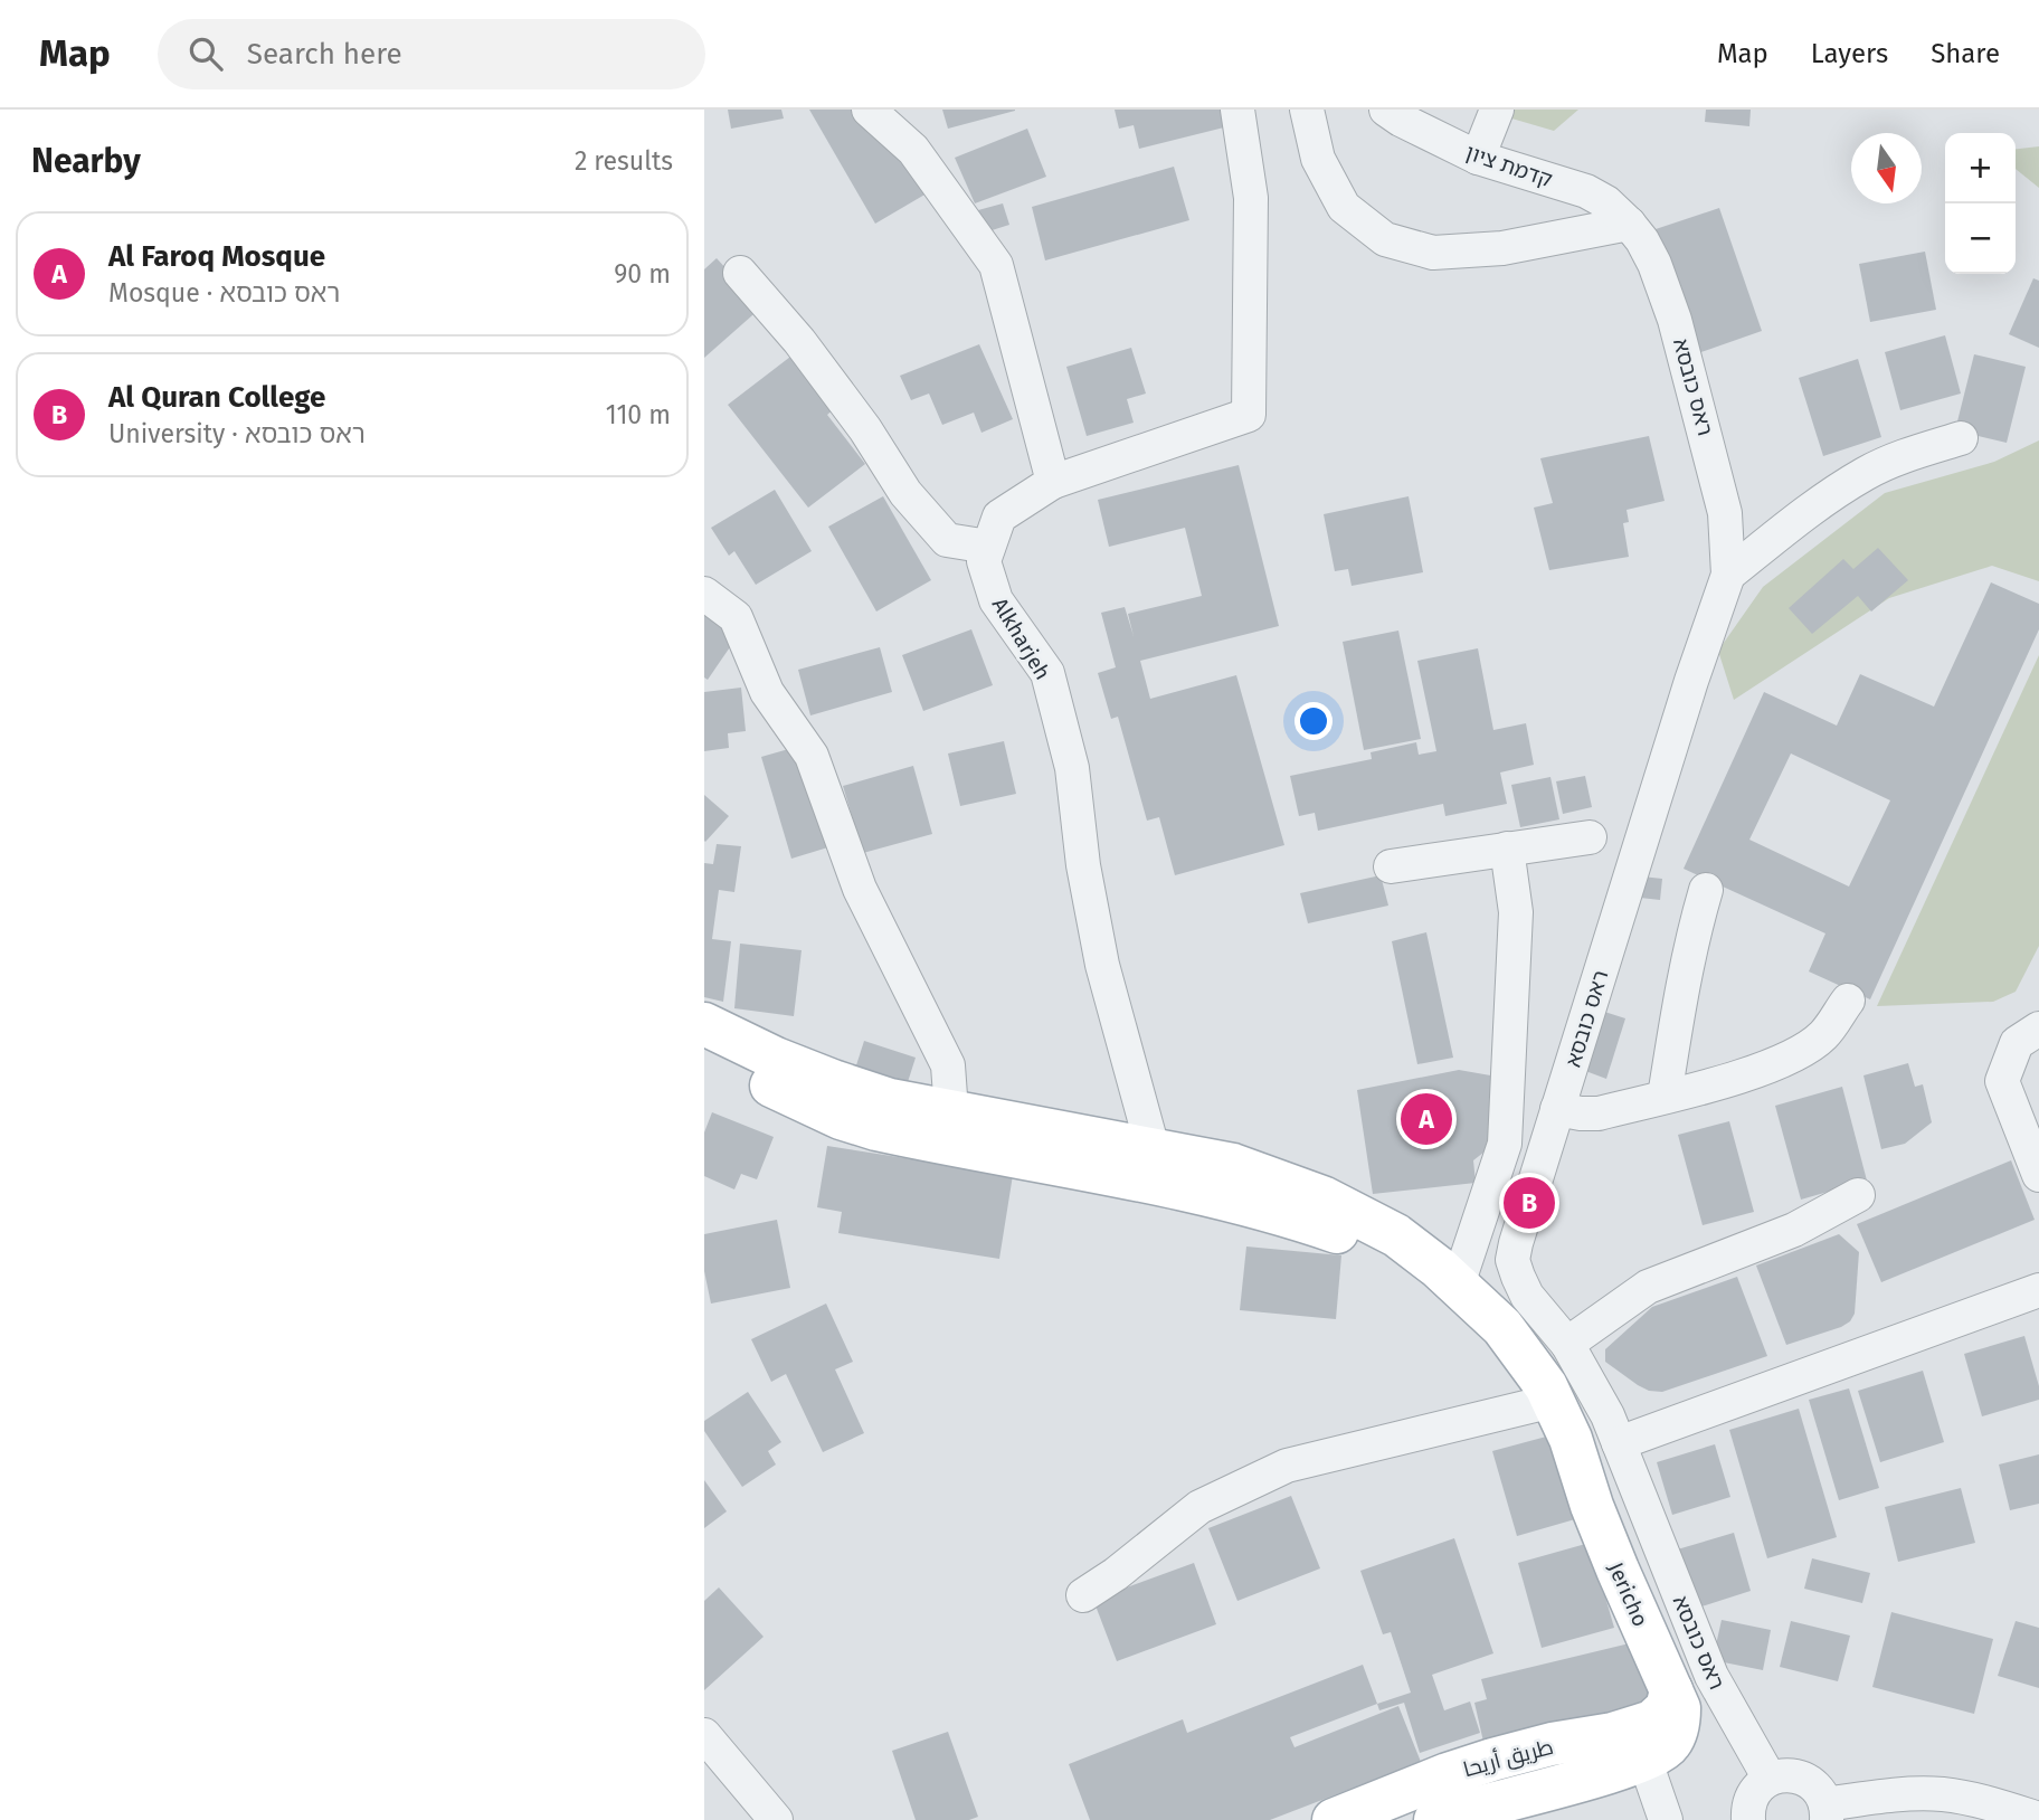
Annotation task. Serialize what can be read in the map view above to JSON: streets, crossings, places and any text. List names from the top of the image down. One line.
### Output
{"streets":{"main road":["Jericho","طريق أريحا"],"street":["קדמת ציון","ראס כובסא","Alkharjeh"]},"crossings":[["קדמת ציון","ראס כובסא"],["Alkharjeh","Jericho"],["Jericho","طريق أريحا"]],"north":"bottom","page":{"header":"Map","search":"Search here","nav":["Map","Layers","Share"],"heading":["Nearby","2 results"],"map_buttons":["+","−"],"list":[{"mark":"A","name":"Al Faroq Mosque","note":"Mosque · ראס כובסא","value":"90 m"},{"mark":"B","name":"Al Quran College","note":"University · ראס כובסא","value":"110 m"}],"pins":["A","B"]}}
